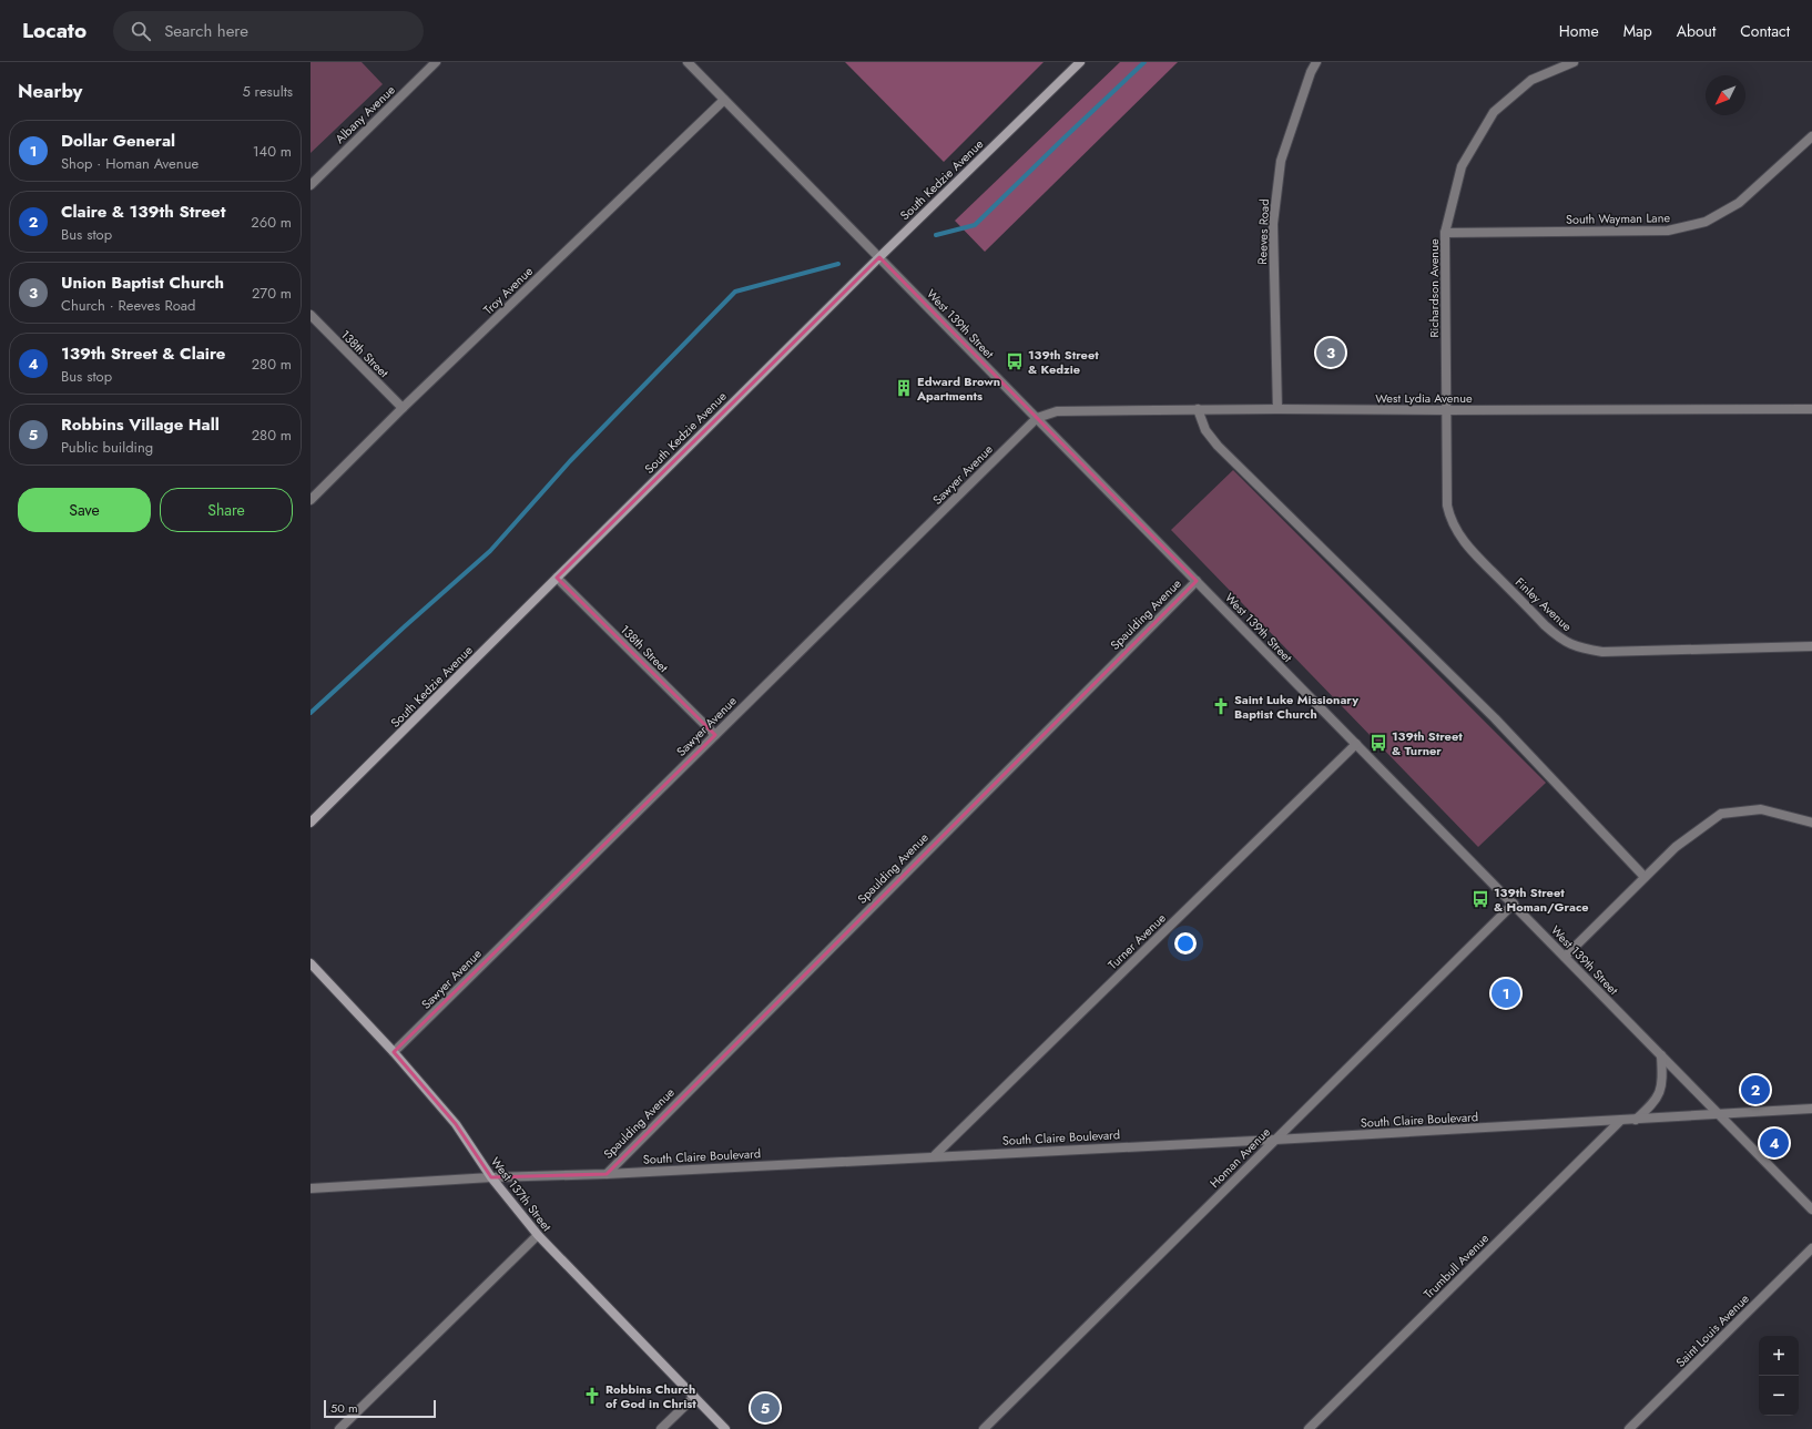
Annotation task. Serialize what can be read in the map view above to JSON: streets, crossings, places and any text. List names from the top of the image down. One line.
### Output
{"streets":{"main road":["South Kedzie Avenue","West 137th Street"],"street":["Albany Avenue","South Wayman Lane","Reeves Road","Richardson Avenue","Troy Avenue","West 139th Street","138th Street","West Lydia Avenue","Sawyer Avenue","Finley Avenue","Spaulding Avenue","Turner Avenue","South Claire Boulevard","Homan Avenue","Trumbull Avenue","Saint Louis Avenue"]},"crossings":[["South Kedzie Avenue","West 139th Street"],["South Kedzie Avenue","138th Street"],["South Wayman Lane","Richardson Avenue"],["Reeves Road","West Lydia Avenue"],["Richardson Avenue","West Lydia Avenue"],["Richardson Avenue","Finley Avenue"],["Troy Avenue","West 139th Street"],["Troy Avenue","138th Street"],["West 139th Street","West Lydia Avenue"],["West 139th Street","Sawyer Avenue"],["West 139th Street","Spaulding Avenue"],["West 139th Street","Turner Avenue"],["West 139th Street","South Claire Boulevard"],["West 139th Street","Homan Avenue"],["138th Street","Sawyer Avenue"],["West Lydia Avenue","Sawyer Avenue"],["West Lydia Avenue","Finley Avenue"],["Sawyer Avenue","West 137th Street"],["Spaulding Avenue","South Claire Boulevard"],["Turner Avenue","South Claire Boulevard"],["South Claire Boulevard","Homan Avenue"],["South Claire Boulevard","West 137th Street"],["South Claire Boulevard","Trumbull Avenue"]],"places":{"bus stop":["139th Street & Kedzie","139th Street & Turner","139th Street & Homan/Grace"],"building":["Edward Brown Apartments"],"church":["Saint Luke Missionary Baptist Church","Robbins Church of God in Christ"]},"scale_bar":"50 m","north":"bottom left","page":{"header":"Locato","search":"Search here","nav":["Home","Map","About","Contact"],"heading":["Nearby","5 results"],"list":[{"mark":"1","name":"Dollar General","note":"Shop · Homan Avenue","value":"140 m"},{"mark":"2","name":"Claire & 139th Street","note":"Bus stop","value":"260 m"},{"mark":"3","name":"Union Baptist Church","note":"Church · Reeves Road","value":"270 m"},{"mark":"4","name":"139th Street & Claire","note":"Bus stop","value":"280 m"},{"mark":"5","name":"Robbins Village Hall","note":"Public building","value":"280 m"}],"pins":["3","1","2","4","5"],"buttons":["Save","Share"],"map_buttons":["+","−"],"scale":"50 m"}}
